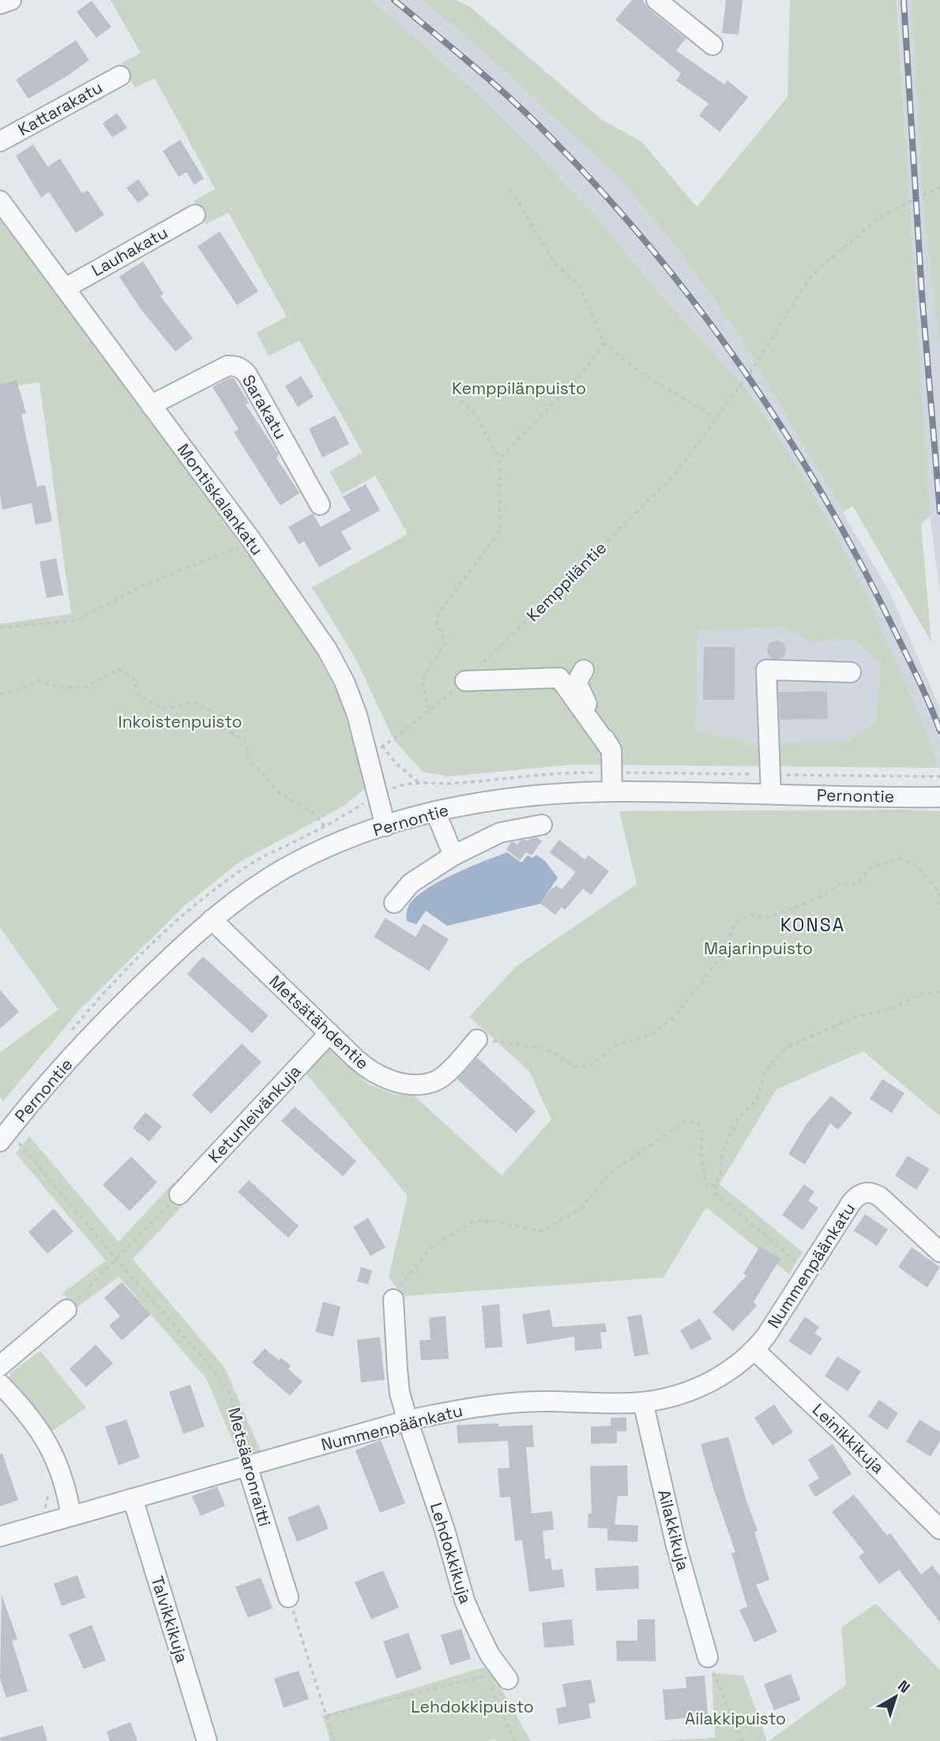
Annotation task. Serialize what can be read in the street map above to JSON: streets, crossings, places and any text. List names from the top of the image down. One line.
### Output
{"streets":{"street":["Kattarakatu","Lauhakatu","Sarakatu","Montiskalankatu","Pernontie","Metsätähdentie","Ketunleivänkuja","Nummenpäänkatu","Leinikkikuja","Metsäaronraitti","Ailakkikuja","Lehdokkikuja","Talvikkikuja"],"path":["Kemppiläntie"]},"crossings":[["Lauhakatu","Montiskalankatu"],["Sarakatu","Montiskalankatu"],["Montiskalankatu","Kemppiläntie"],["Montiskalankatu","Pernontie"],["Pernontie","Metsätähdentie"],["Pernontie","Metsäaronraitti"],["Metsätähdentie","Ketunleivänkuja"],["Nummenpäänkatu","Leinikkikuja"],["Nummenpäänkatu","Metsäaronraitti"],["Nummenpäänkatu","Ailakkikuja"],["Nummenpäänkatu","Lehdokkikuja"],["Nummenpäänkatu","Talvikkikuja"]],"districts":["KONSA"],"parks":["Kemppilänpuisto","Inkoistenpuisto","Majarinpuisto","Lehdokkipuisto","Ailakkipuisto"],"north":"top right"}
